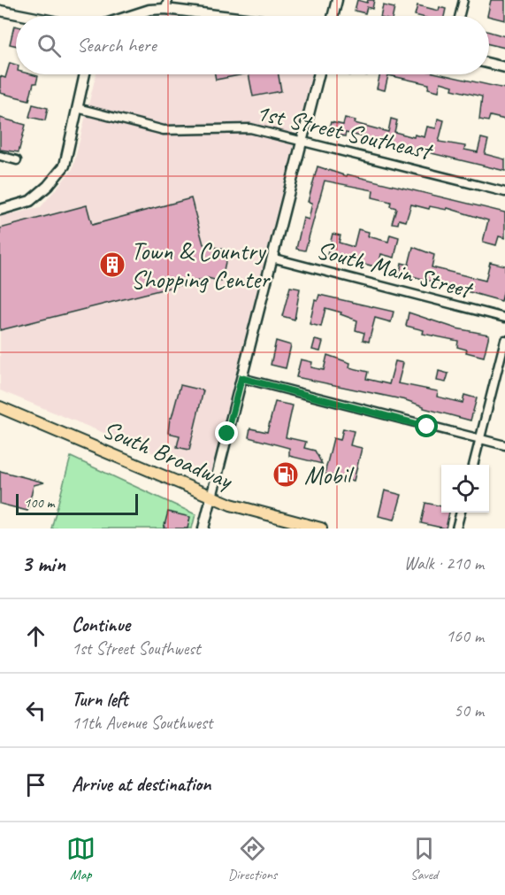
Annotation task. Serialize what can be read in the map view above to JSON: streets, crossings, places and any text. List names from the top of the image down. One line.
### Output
{"streets":{"main road":["South Broadway"],"street":["1st Street Southeast","South Main Street"]},"places":{"building":["Town & Country Shopping Center"],"fuel station":["Mobil"]},"scale_bar":"100 m","page":{"search":"Search here","scale":"100 m","heading":["3 min","Walk · 210 m"],"list":[["Continue","1st Street Southwest","160 m"],["Turn left","11th Avenue Southwest","50 m"],"Arrive at destination"],"nav":["Map","Directions","Saved"]}}
